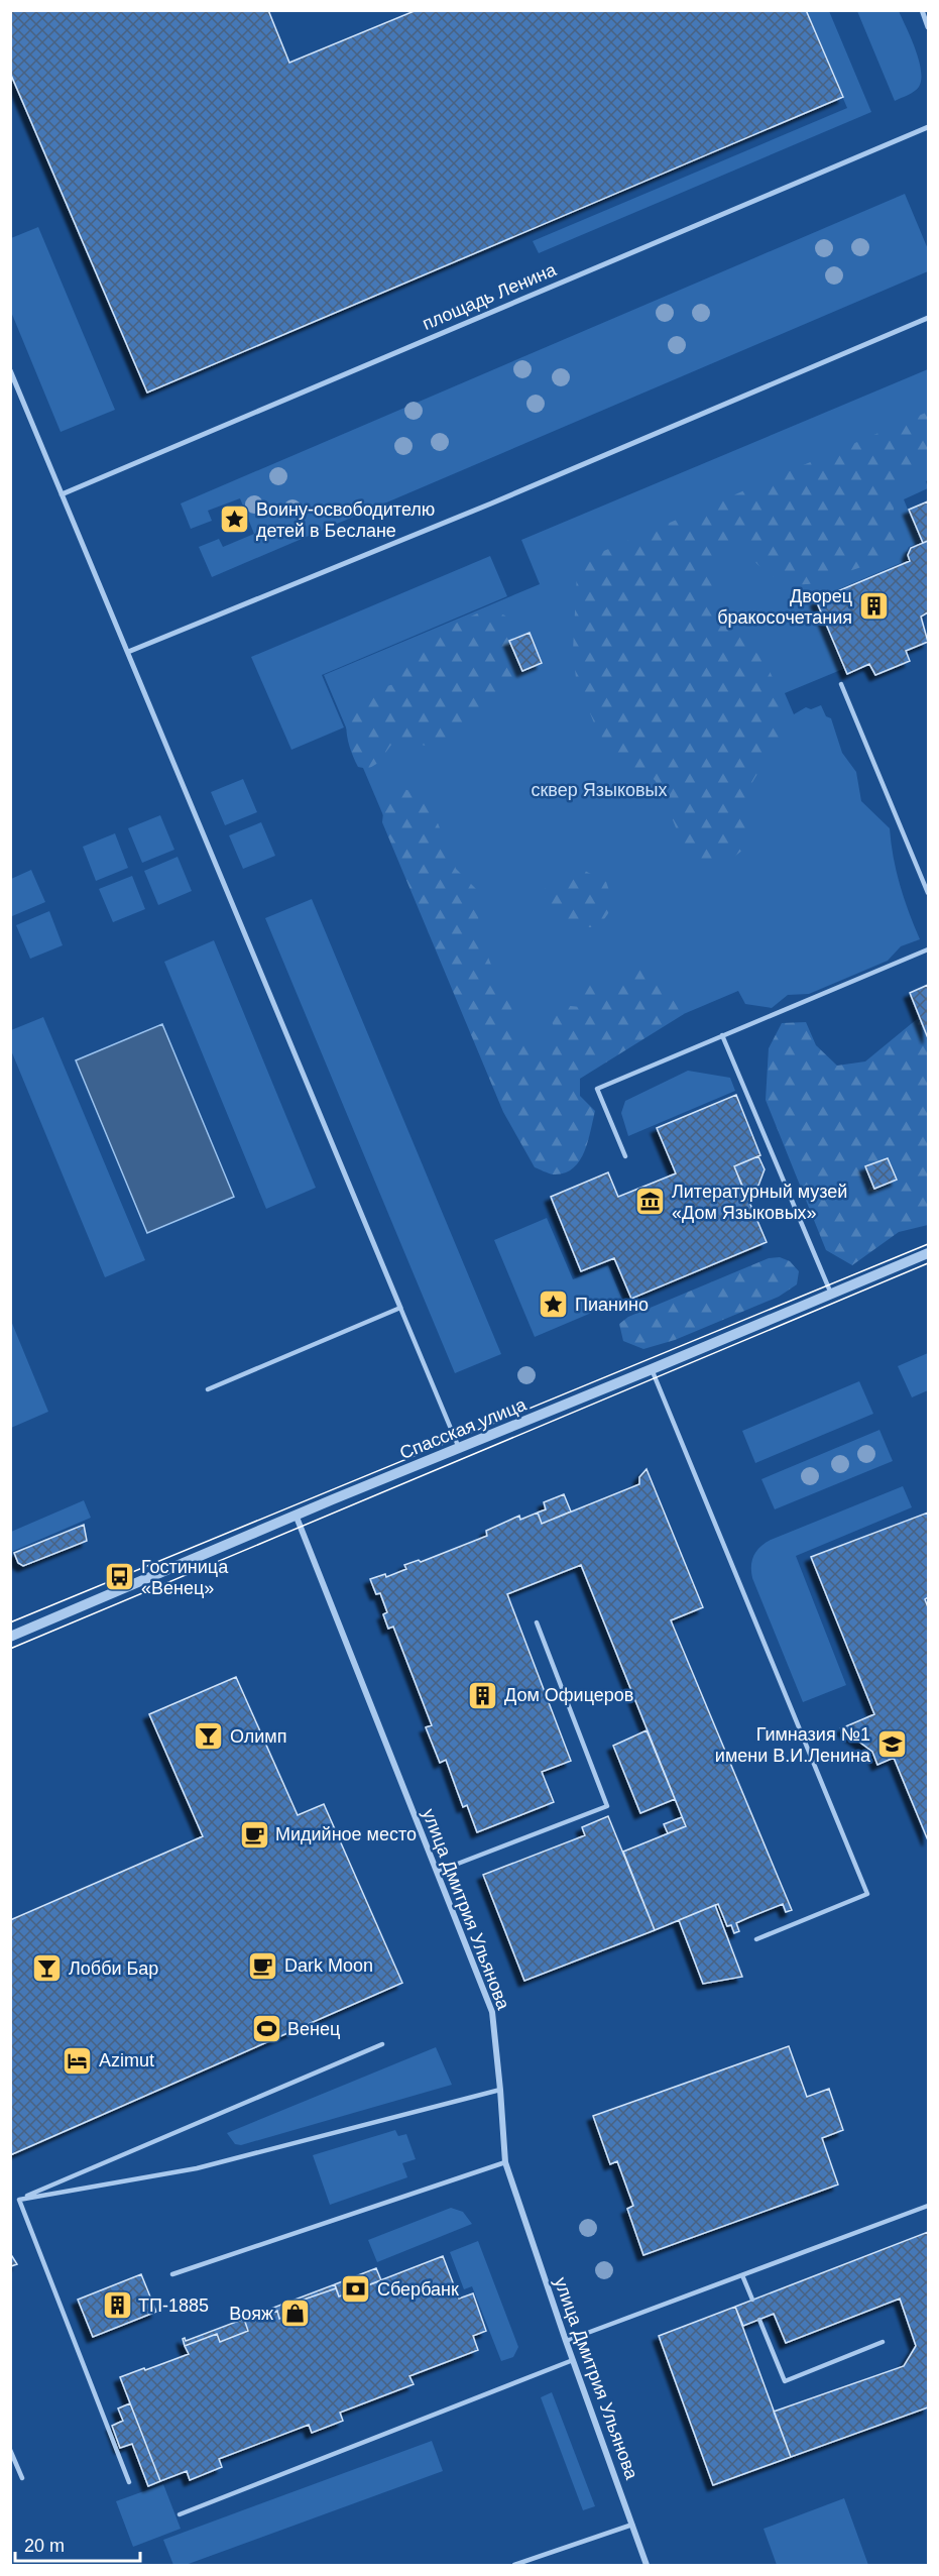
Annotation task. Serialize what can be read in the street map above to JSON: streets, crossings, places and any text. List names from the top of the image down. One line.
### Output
{"streets":{"street":["площадь Ленина","Спасская улица","улица Дмитрия Ульянова"]},"crossings":[["Спасская улица","улица Дмитрия Ульянова"]],"parks":["сквер Языковых"],"places":{"place":["Воину-освободителю детей в Беслане","Пианино"],"building":["Дворец бракосочетания","Дом Офицеров","ТП-1885"],"museum":["Литературный музей «Дом Языковых»"],"bus stop":["Гостиница «Венец»"],"bar":["Олимп","Лобби Бар"],"school or university":["Гимназия №1 имени В.И.Ленина"],"cafe":["Мидийное место","Dark Moon"],"sports":["Венец"],"hotel":["Azimut"],"bank":["Сбербанк"],"shop":["Вояж"]},"scale_bar":"20 m"}
